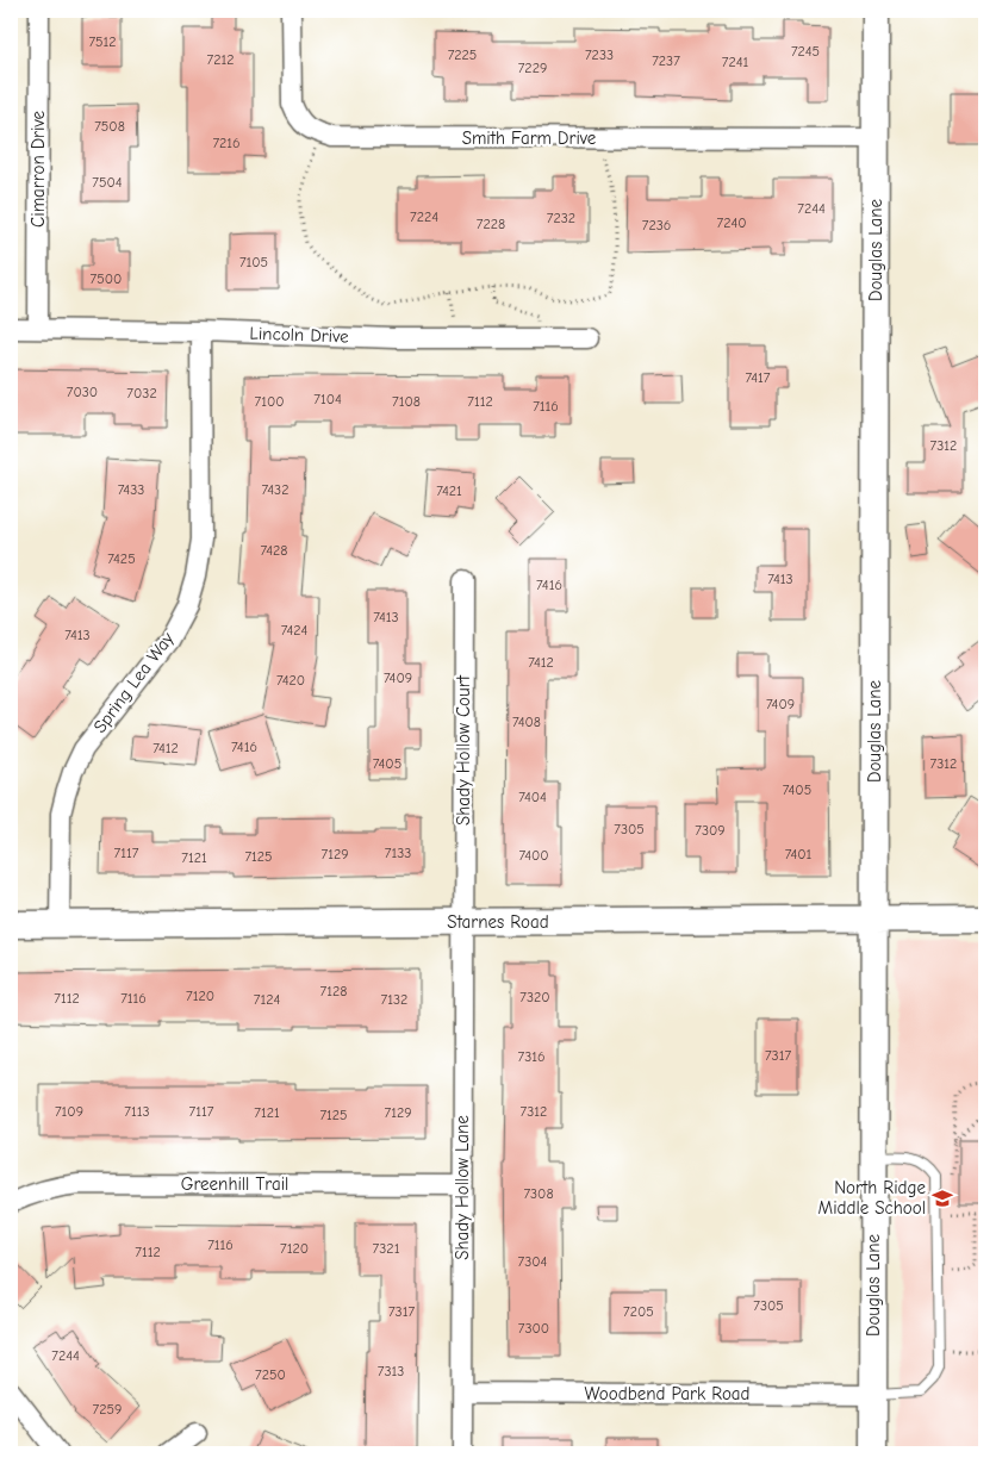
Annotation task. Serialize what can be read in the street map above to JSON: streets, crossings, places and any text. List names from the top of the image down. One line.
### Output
{"streets":{"street":["Smith Farm Drive","Cimarron Drive","Douglas Lane","Lincoln Drive","Spring Lea Way","Shady Hollow Court","Starnes Road","Greenhill Trail","Shady Hollow Lane","Woodbend Park Road"]},"crossings":[["Smith Farm Drive","Douglas Lane"],["Cimarron Drive","Lincoln Drive"],["Douglas Lane","Starnes Road"],["Douglas Lane","Woodbend Park Road"],["Lincoln Drive","Spring Lea Way"],["Spring Lea Way","Starnes Road"],["Shady Hollow Court","Starnes Road"],["Shady Hollow Court","Shady Hollow Lane"],["Starnes Road","Shady Hollow Lane"],["Greenhill Trail","Shady Hollow Lane"],["Shady Hollow Lane","Woodbend Park Road"]],"places":{"school or university":["North Ridge Middle School"]},"house_numbers":["7512","7245","7225","7233","7212","7237","7241","7229","7508","7216","7504","7244","7224","7232","7240","7228","7236","7105","7500","7417","7030","7032","7104","7100","7108","7112","7116","7312","7433","7432","7421","7428","7425","7413","7416","7413","7424","7413","7412","7409","7420","7409","7408","7416","7412","7405","7312","7405","7404","7305","7309","7117","7133","7129","7401","7400","7125","7121","7128","7120","7320","7112","7116","7124","7132","7317","7316","7109","7113","7117","7312","7121","7129","7125","7308","7116","7120","7321","7112","7304","7305","7317","7205","7300","7244","7313","7250","7259"]}
